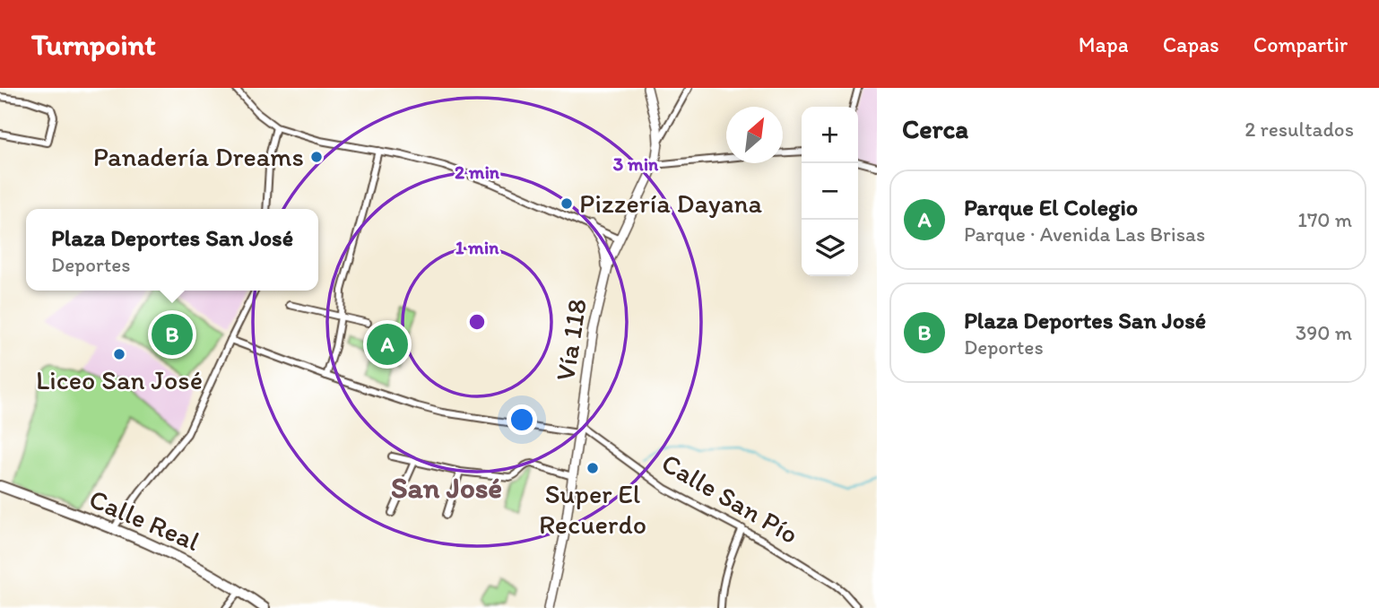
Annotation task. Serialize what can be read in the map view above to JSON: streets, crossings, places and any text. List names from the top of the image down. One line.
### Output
{"streets":{"main road":["Vía 118","Calle Real"],"street":["Calle San Pío"]},"crossings":[["Vía 118","Calle San Pío"]],"districts":["San José"],"places":["Panadería Dreams","Pizzería Dayana","Liceo San José","Super El Recuerdo"],"north":"top right","page":{"header":"Turnpoint","nav":["Mapa","Capas","Compartir"],"heading":["Cerca","2 resultados"],"map_buttons":["+","−"],"list":[{"mark":"A","name":"Parque El Colegio","note":"Parque · Avenida Las Brisas","value":"170 m"},{"mark":"B","name":"Plaza Deportes San José","note":"Deportes","value":"390 m"}],"popup":["Plaza Deportes San José","Deportes"],"pins":["B","A"]},"rings":["3 min","2 min","1 min"]}
